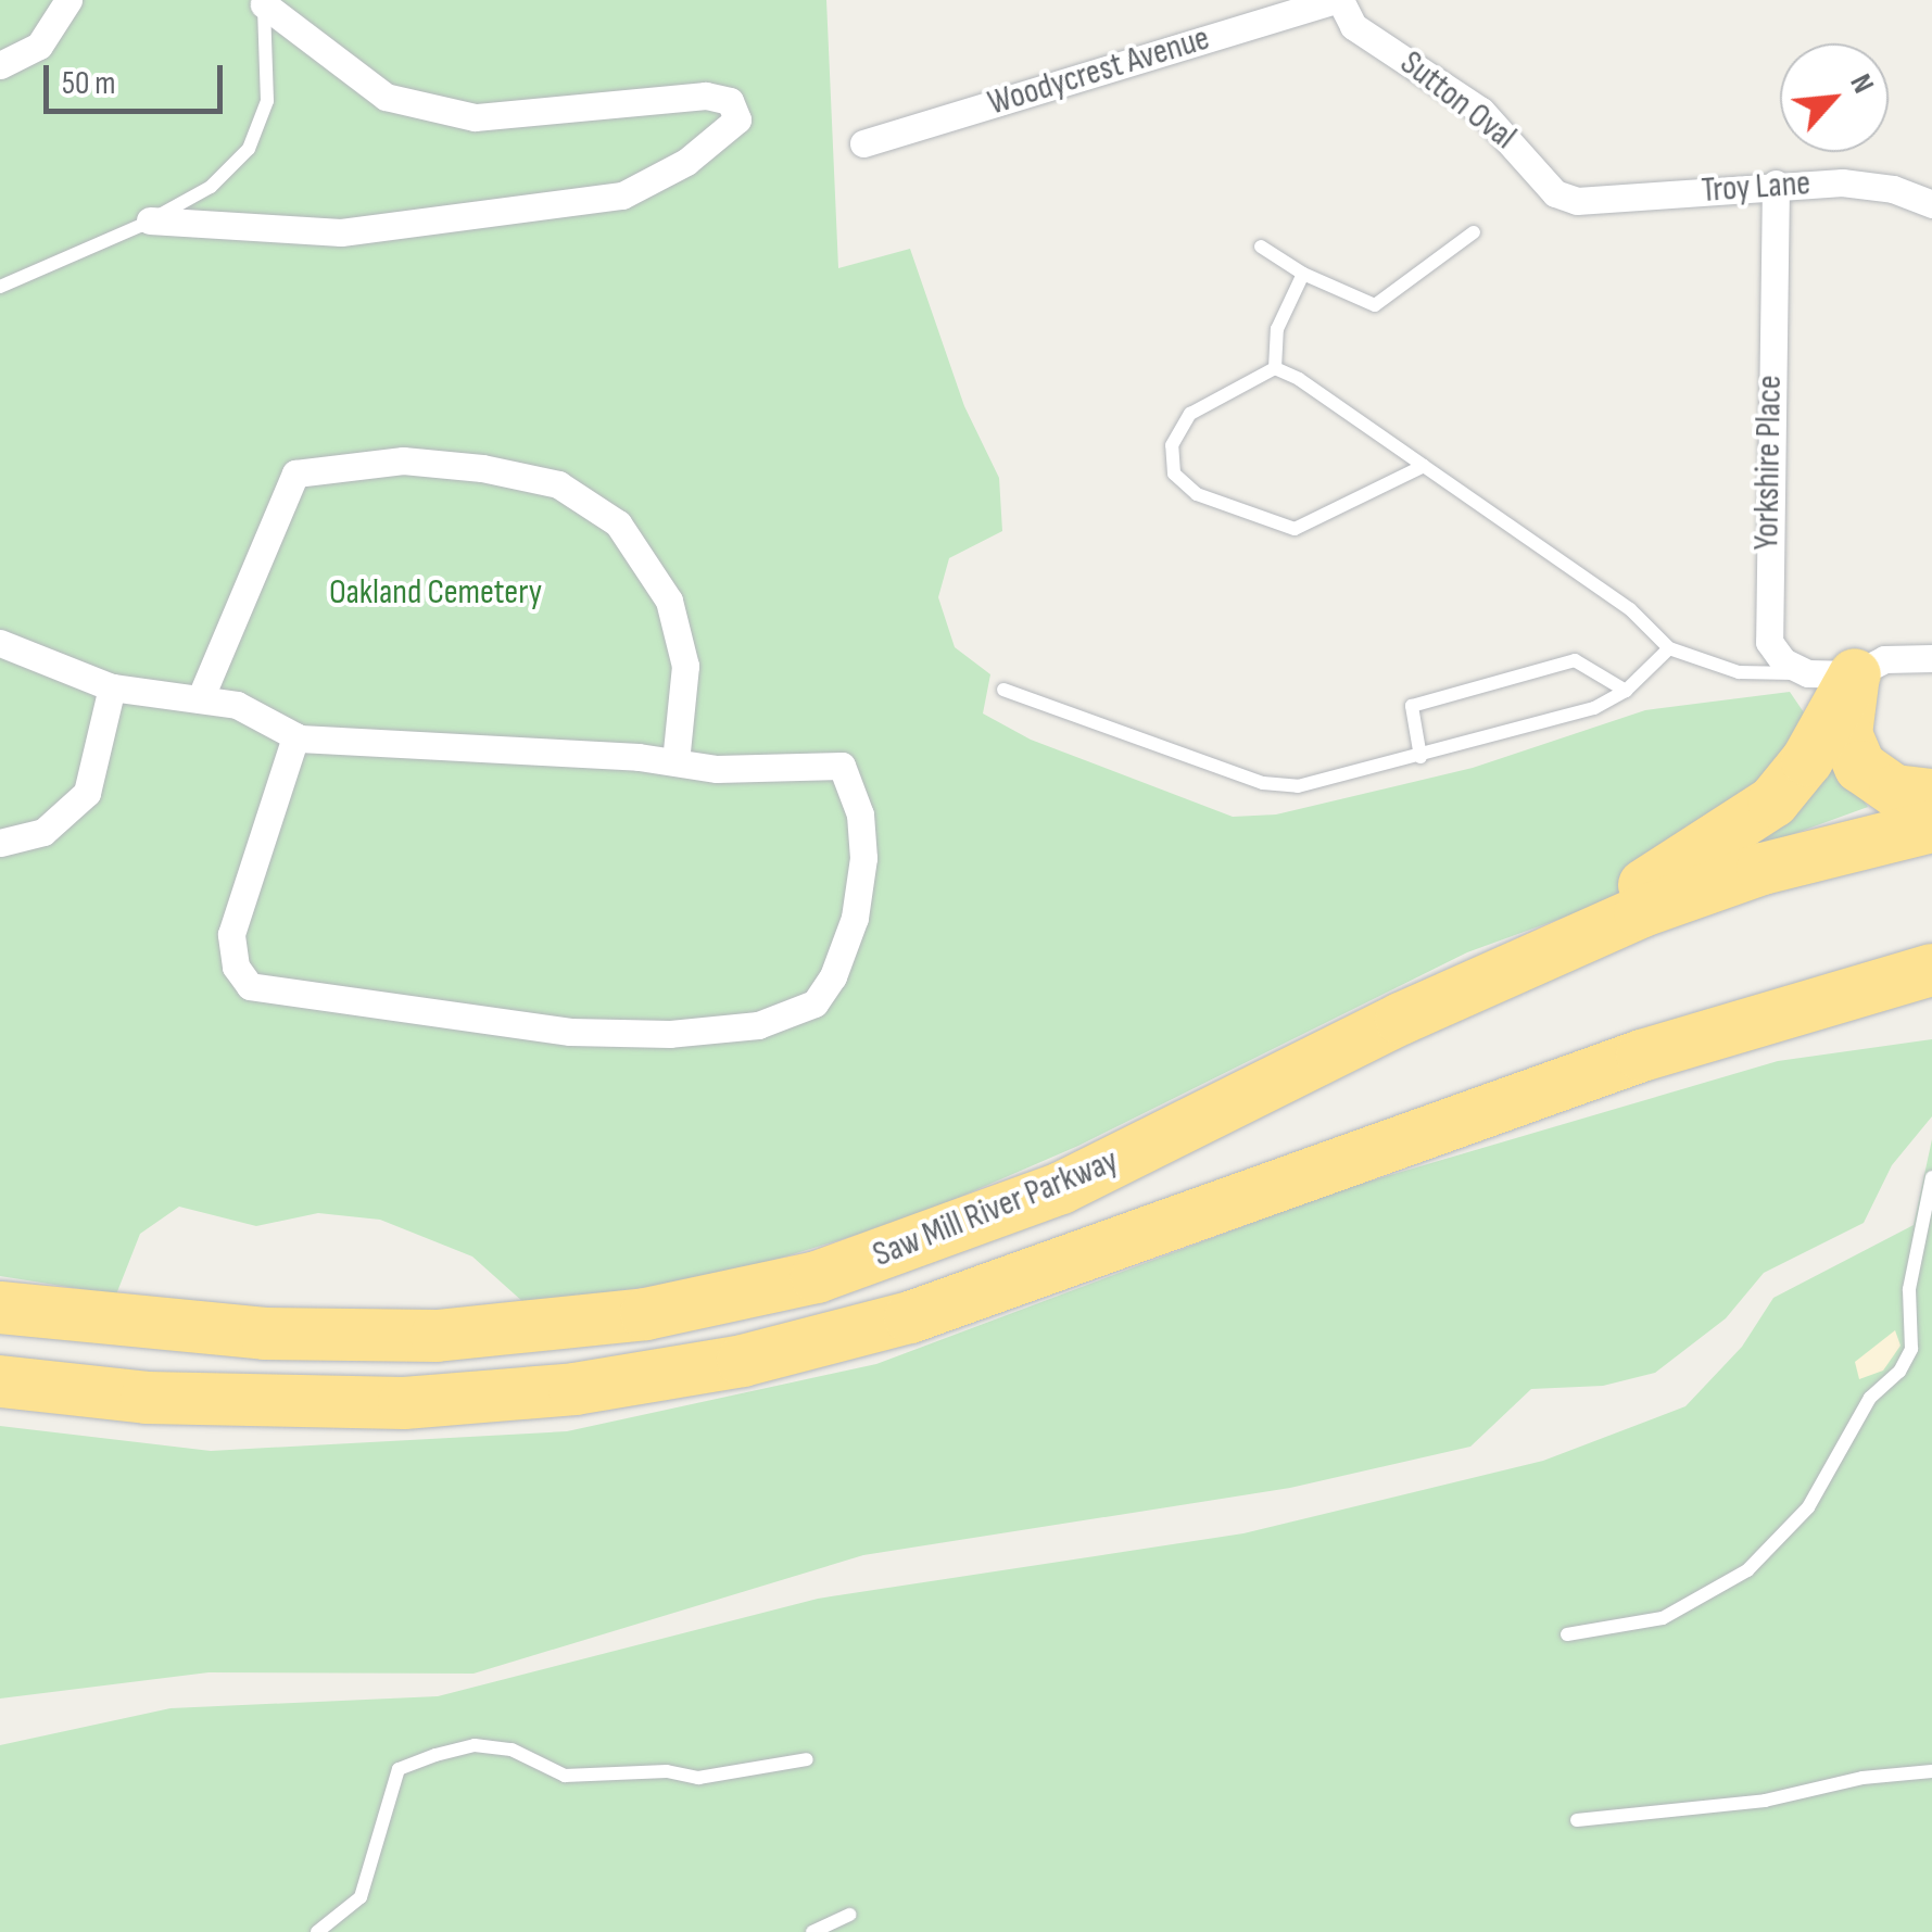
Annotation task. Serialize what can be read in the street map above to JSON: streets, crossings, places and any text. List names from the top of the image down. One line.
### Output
{"streets":{"highway":["Saw Mill River Parkway"],"street":["Woodycrest Avenue","Sutton Oval","Troy Lane","Yorkshire Place"]},"crossings":[["Woodycrest Avenue","Sutton Oval"],["Sutton Oval","Troy Lane"],["Troy Lane","Yorkshire Place"]],"parks":["Oakland Cemetery"],"scale_bar":"50 m","north":"top right"}
